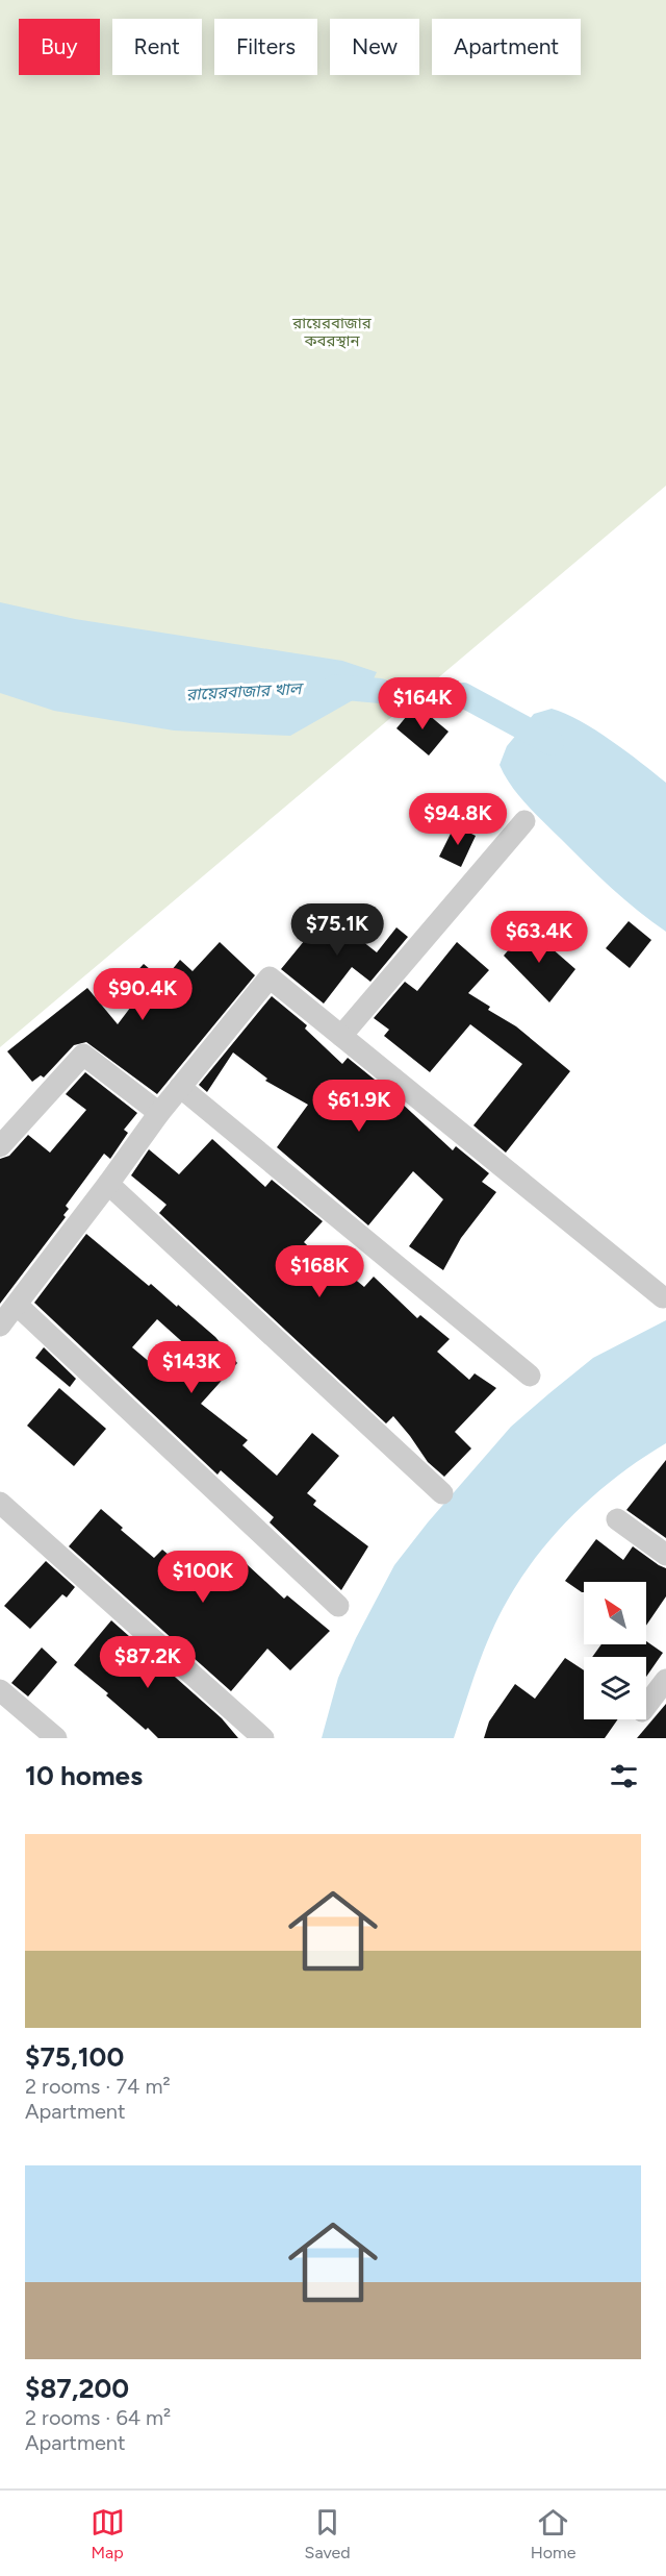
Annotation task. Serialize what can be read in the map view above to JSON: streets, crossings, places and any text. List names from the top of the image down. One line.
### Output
{"water":["রায়েরবাজার খাল"],"parks":["রায়েরবাজার কবরস্থান"],"north":"top left","page":{"chip":["Buy","Rent","Filters","New","Apartment"],"price":["$164K","$94.8K","$75.1K","$63.4K","$90.4K","$61.9K","$168K","$143K","$100K","$87.2K"],"heading":"10 homes","list":[{"name":"$75,100","note":"2 rooms · 74 m² · Apartment"},{"name":"$87,200","note":"2 rooms · 64 m² · Apartment"}],"tabs":["Map","Saved","Home"]}}
